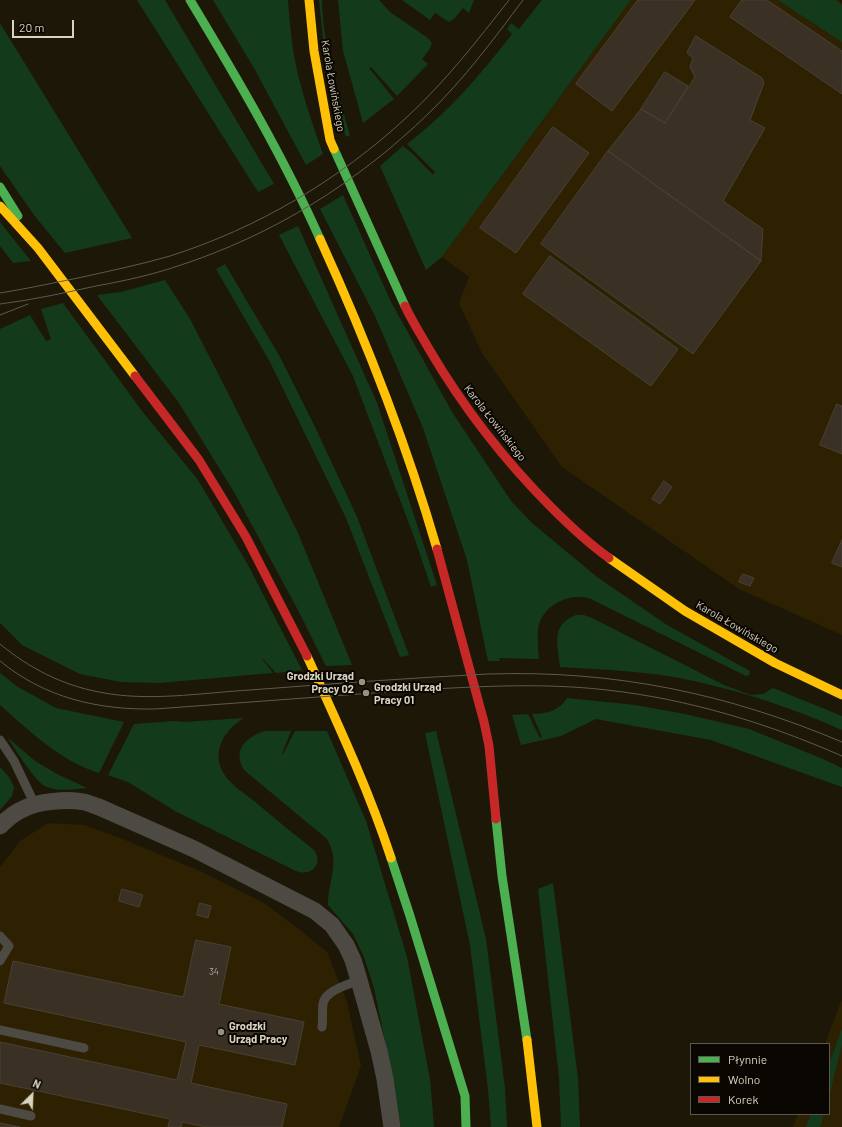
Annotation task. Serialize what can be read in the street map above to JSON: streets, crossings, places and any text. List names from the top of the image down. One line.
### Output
{"streets":{"main road":["Karola Łowińskiego"]},"places":["Grodzki Urząd Pracy 02","Grodzki Urząd Pracy 01","Grodzki Urząd Pracy"],"house_numbers":["34"],"legend":["Płynnie","Wolno","Korek"],"scale_bar":"20 m","north":"top right"}
